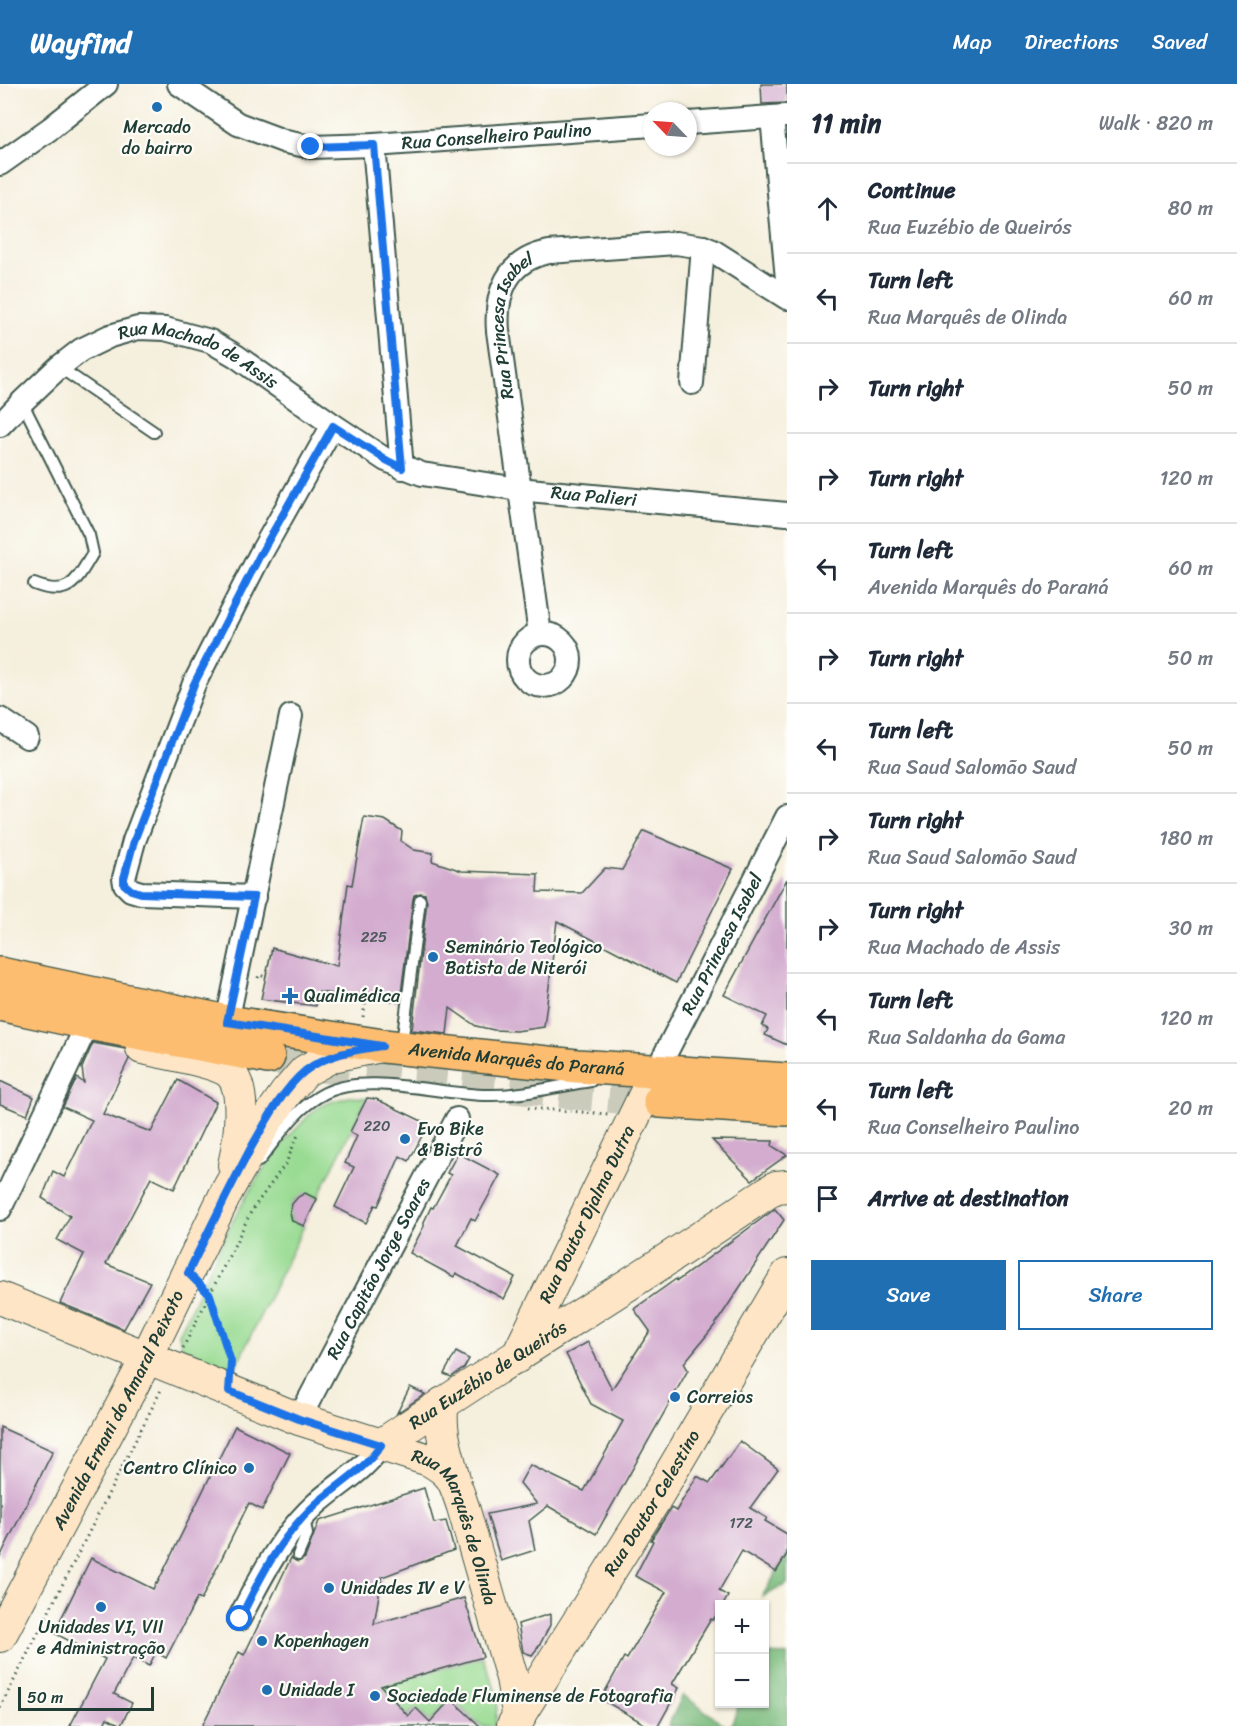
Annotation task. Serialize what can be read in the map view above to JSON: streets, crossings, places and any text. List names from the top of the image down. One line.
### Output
{"streets":{"main road":["Avenida Marquês do Paraná"],"street":["Rua Conselheiro Paulino","Rua Princesa Isabel","Rua Machado de Assis","Rua Palieri","Rua Doutor Djalma Dutra","Rua Capitão Jorge Soares","Rua Euzébio de Queirós","Avenida Ernani do Amaral Peixoto","Rua Doutor Celestino","Rua Marquês de Olinda"]},"crossings":[["Rua Princesa Isabel","Rua Palieri"],["Rua Princesa Isabel","Avenida Marquês do Paraná"],["Rua Princesa Isabel","Rua Doutor Djalma Dutra"],["Rua Machado de Assis","Rua Palieri"],["Avenida Marquês do Paraná","Rua Doutor Djalma Dutra"],["Avenida Marquês do Paraná","Avenida Ernani do Amaral Peixoto"],["Rua Doutor Djalma Dutra","Rua Euzébio de Queirós"],["Rua Capitão Jorge Soares","Rua Marquês de Olinda"],["Rua Euzébio de Queirós","Rua Marquês de Olinda"],["Avenida Ernani do Amaral Peixoto","Rua Marquês de Olinda"],["Rua Doutor Celestino","Rua Marquês de Olinda"]],"places":{"other":["Mercado do bairro","Seminário Teológico Batista de Niterói","Evo Bike & Bistrô","Correios","Centro Clínico","Unidades IV e V","Unidades VI, VII e Administração","Kopenhagen","Unidade I","Sociedade Fluminense de Fotografia"],"health":["Qualimédica"]},"house_numbers":["225","220","172"],"scale_bar":"50 m","north":"top left","page":{"header":"Wayfind","nav":["Map","Directions","Saved"],"heading":["11 min","Walk · 820 m"],"list":[["Continue","Rua Euzébio de Queirós","80 m"],["Turn left","Rua Marquês de Olinda","60 m"],["Turn right","50 m"],["Turn right","120 m"],["Turn left","Avenida Marquês do Paraná","60 m"],["Turn right","50 m"],["Turn left","Rua Saud Salomão Saud","50 m"],["Turn right","Rua Saud Salomão Saud","180 m"],["Turn right","Rua Machado de Assis","30 m"],["Turn left","Rua Saldanha da Gama","120 m"],["Turn left","Rua Conselheiro Paulino","20 m"],"Arrive at destination"],"buttons":["Save","Share"],"map_buttons":["+","−"],"scale":"50 m"}}
